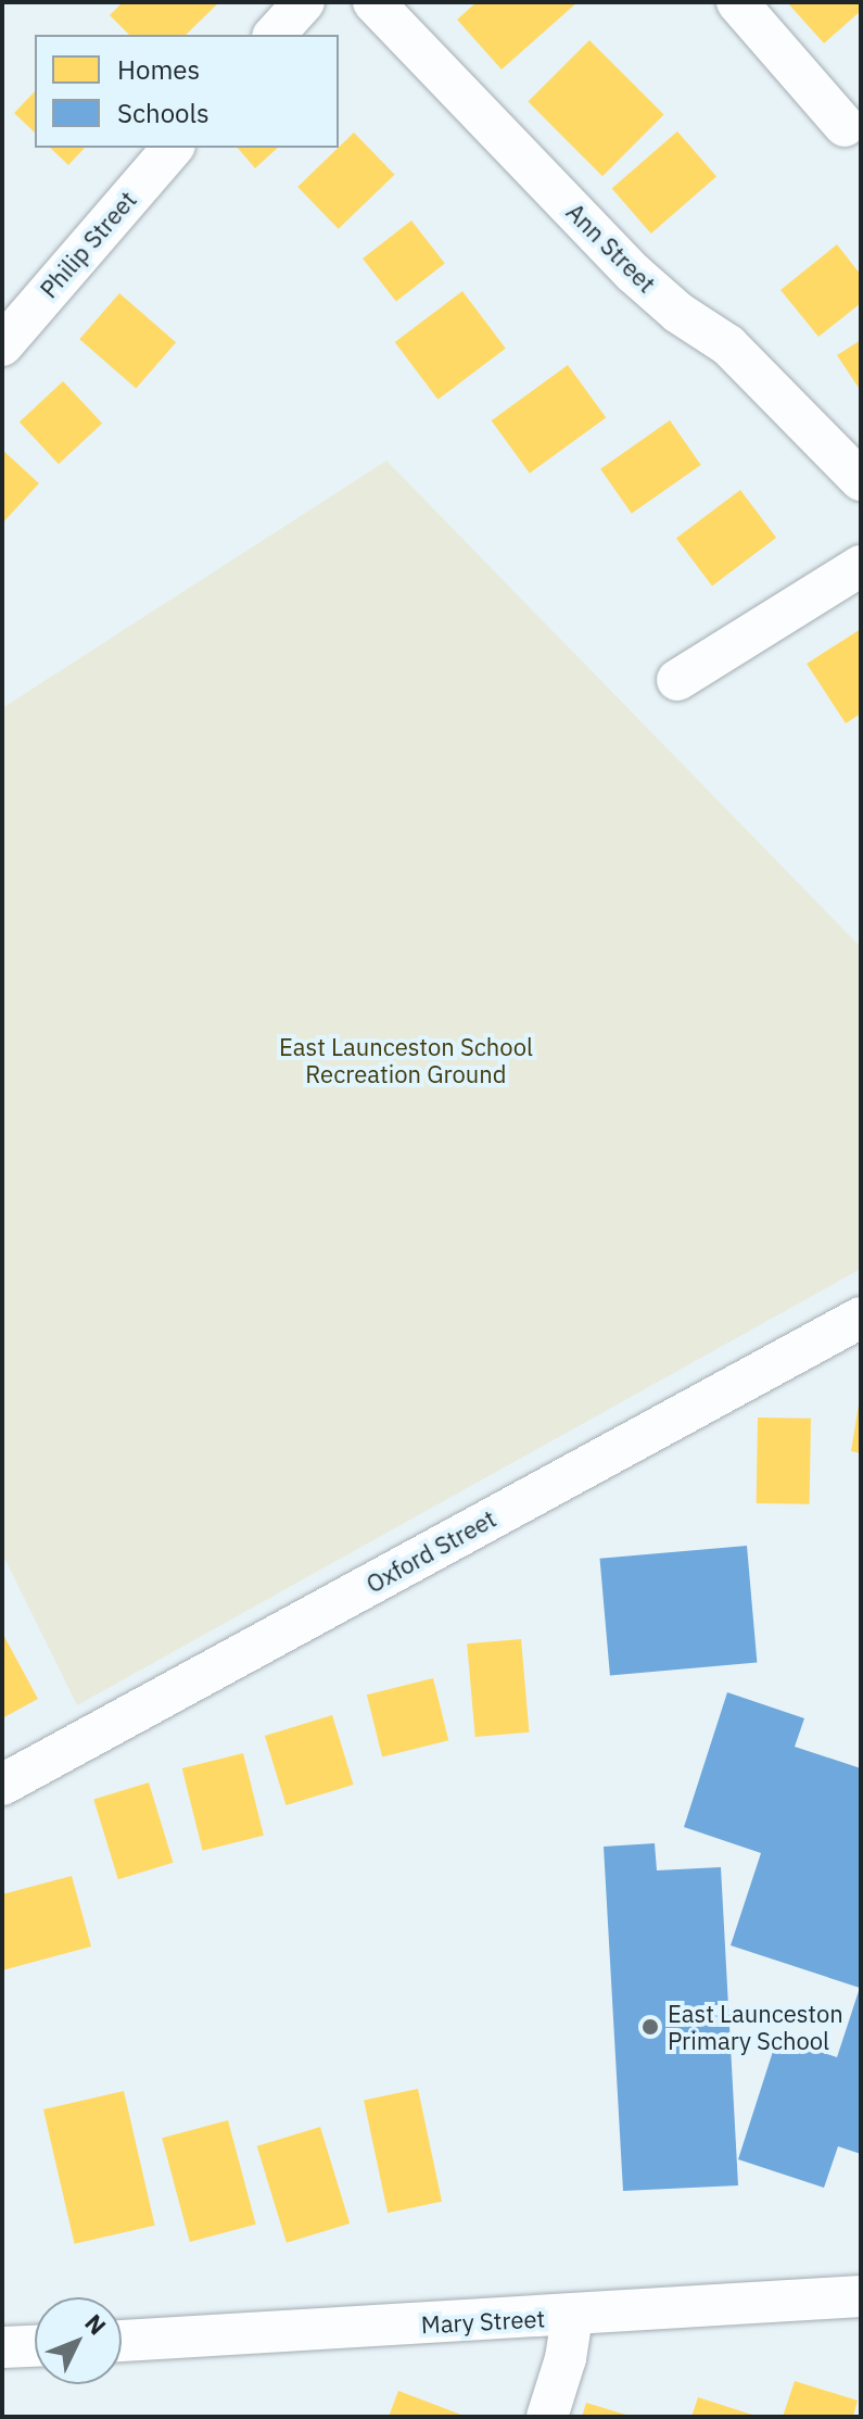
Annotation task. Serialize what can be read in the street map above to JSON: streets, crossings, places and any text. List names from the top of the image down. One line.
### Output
{"streets":{"street":["Philip Street","Ann Street","Oxford Street","Mary Street"]},"parks":["East Launceston School Recreation Ground"],"places":["East Launceston Primary School"],"legend":["Homes","Schools"],"north":"top right"}
